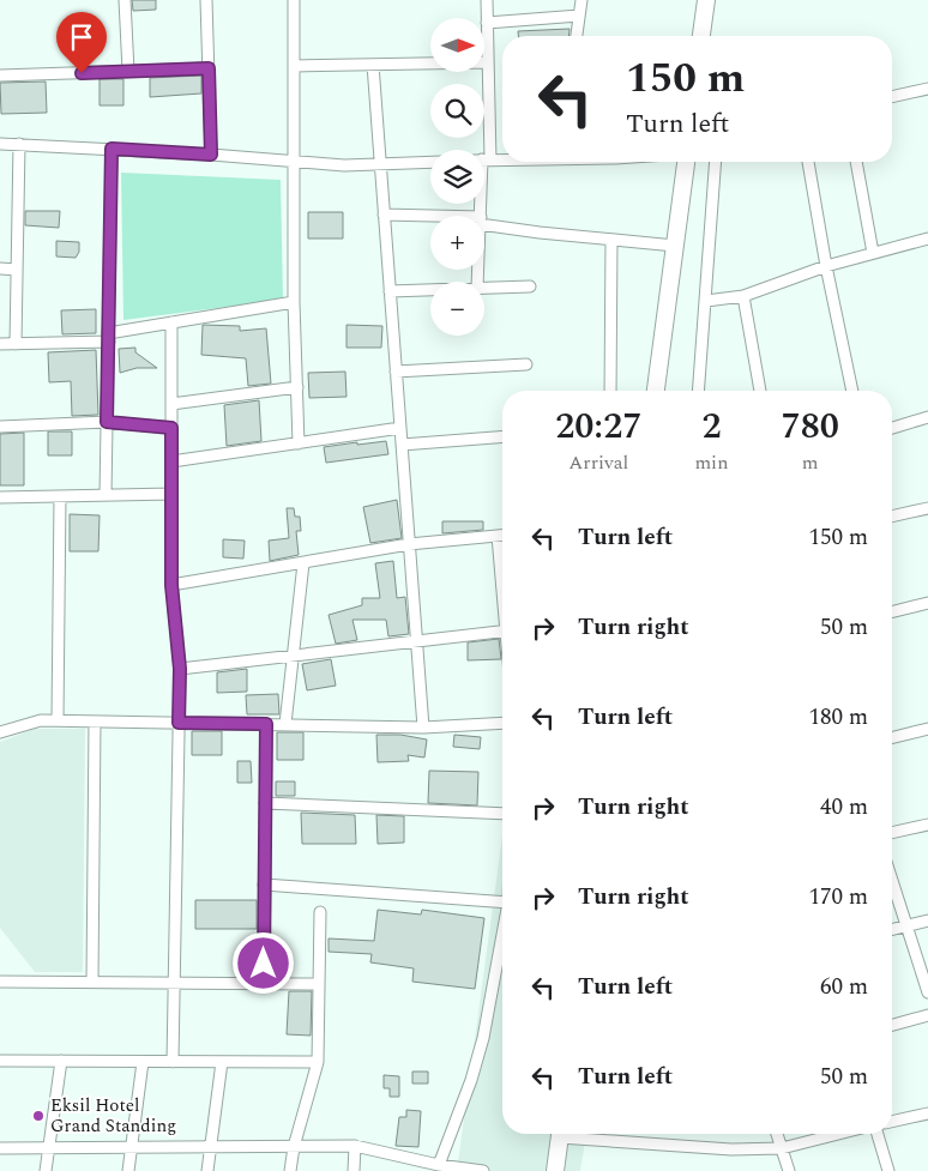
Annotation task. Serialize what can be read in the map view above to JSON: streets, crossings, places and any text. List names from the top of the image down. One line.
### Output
{"places":["Eksil Hotel Grand Standing"],"north":"right","page":{"map_buttons":["+","−"],"turn":["150 m","Turn left"],"eta":["20:27","Arrival","2","min","780","m"],"list":[{"name":"Turn left","value":"150 m"},{"name":"Turn right","value":"50 m"},{"name":"Turn left","value":"180 m"},{"name":"Turn right","value":"40 m"},{"name":"Turn right","value":"170 m"},{"name":"Turn left","value":"60 m"},{"name":"Turn left","value":"50 m"}]}}
